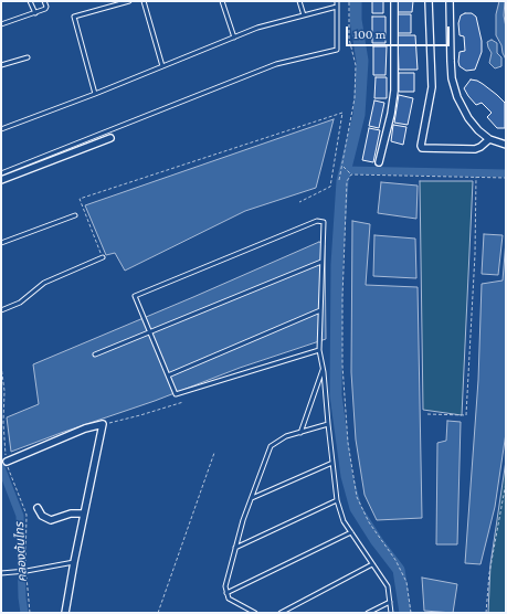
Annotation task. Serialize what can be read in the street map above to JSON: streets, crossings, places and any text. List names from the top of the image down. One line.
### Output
{"water":["คลองต้นไทร"],"scale_bar":"100 m"}
